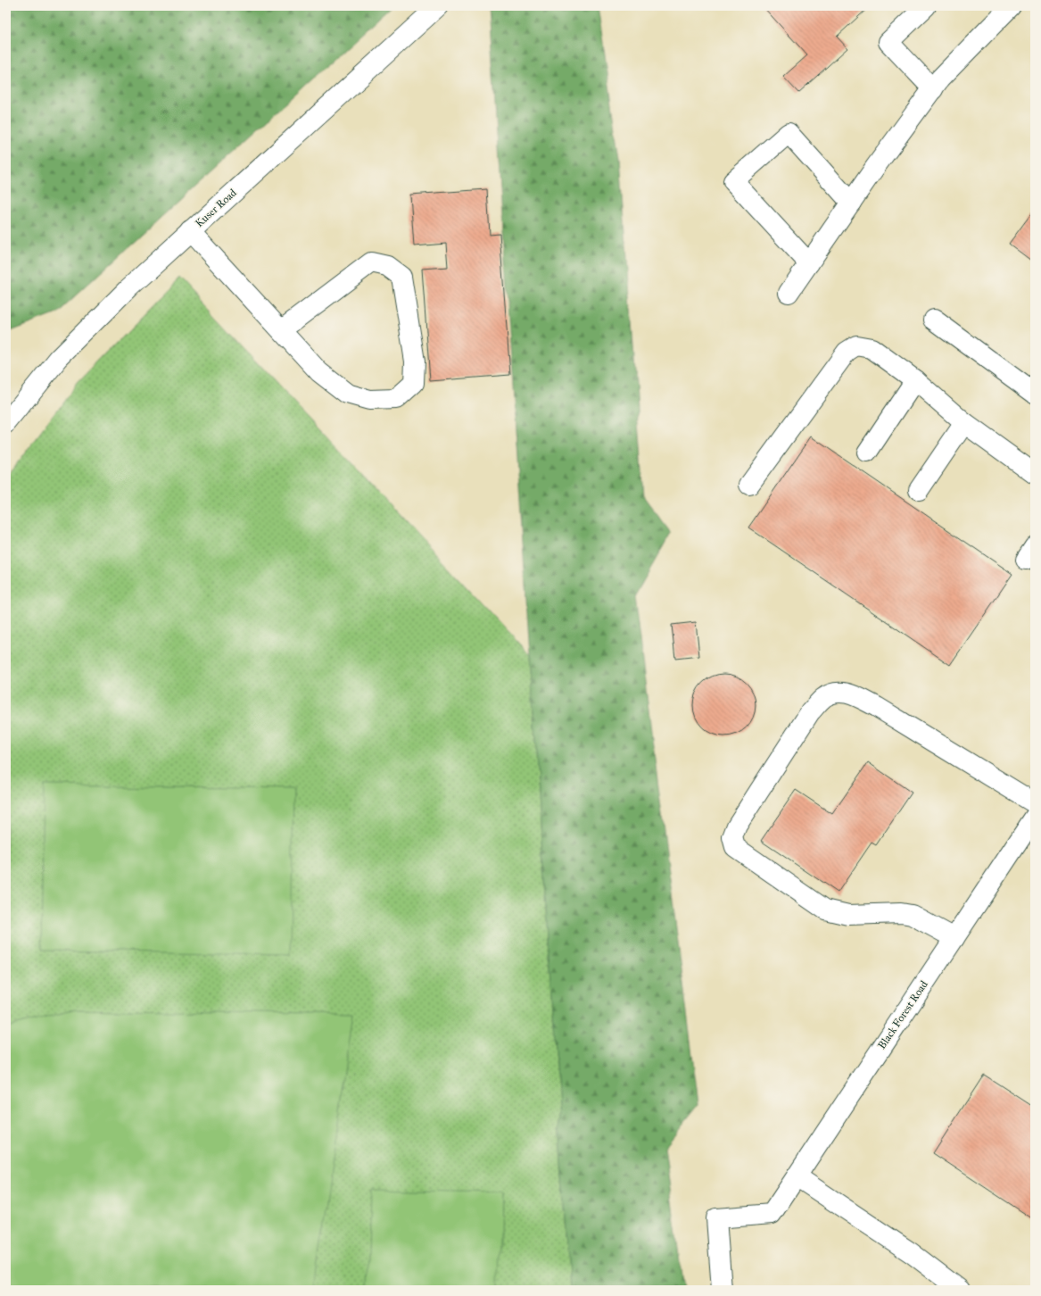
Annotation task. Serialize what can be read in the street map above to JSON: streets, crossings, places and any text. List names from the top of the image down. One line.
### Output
{"streets":{"street":["Kuser Road","Black Forest Road"]}}
